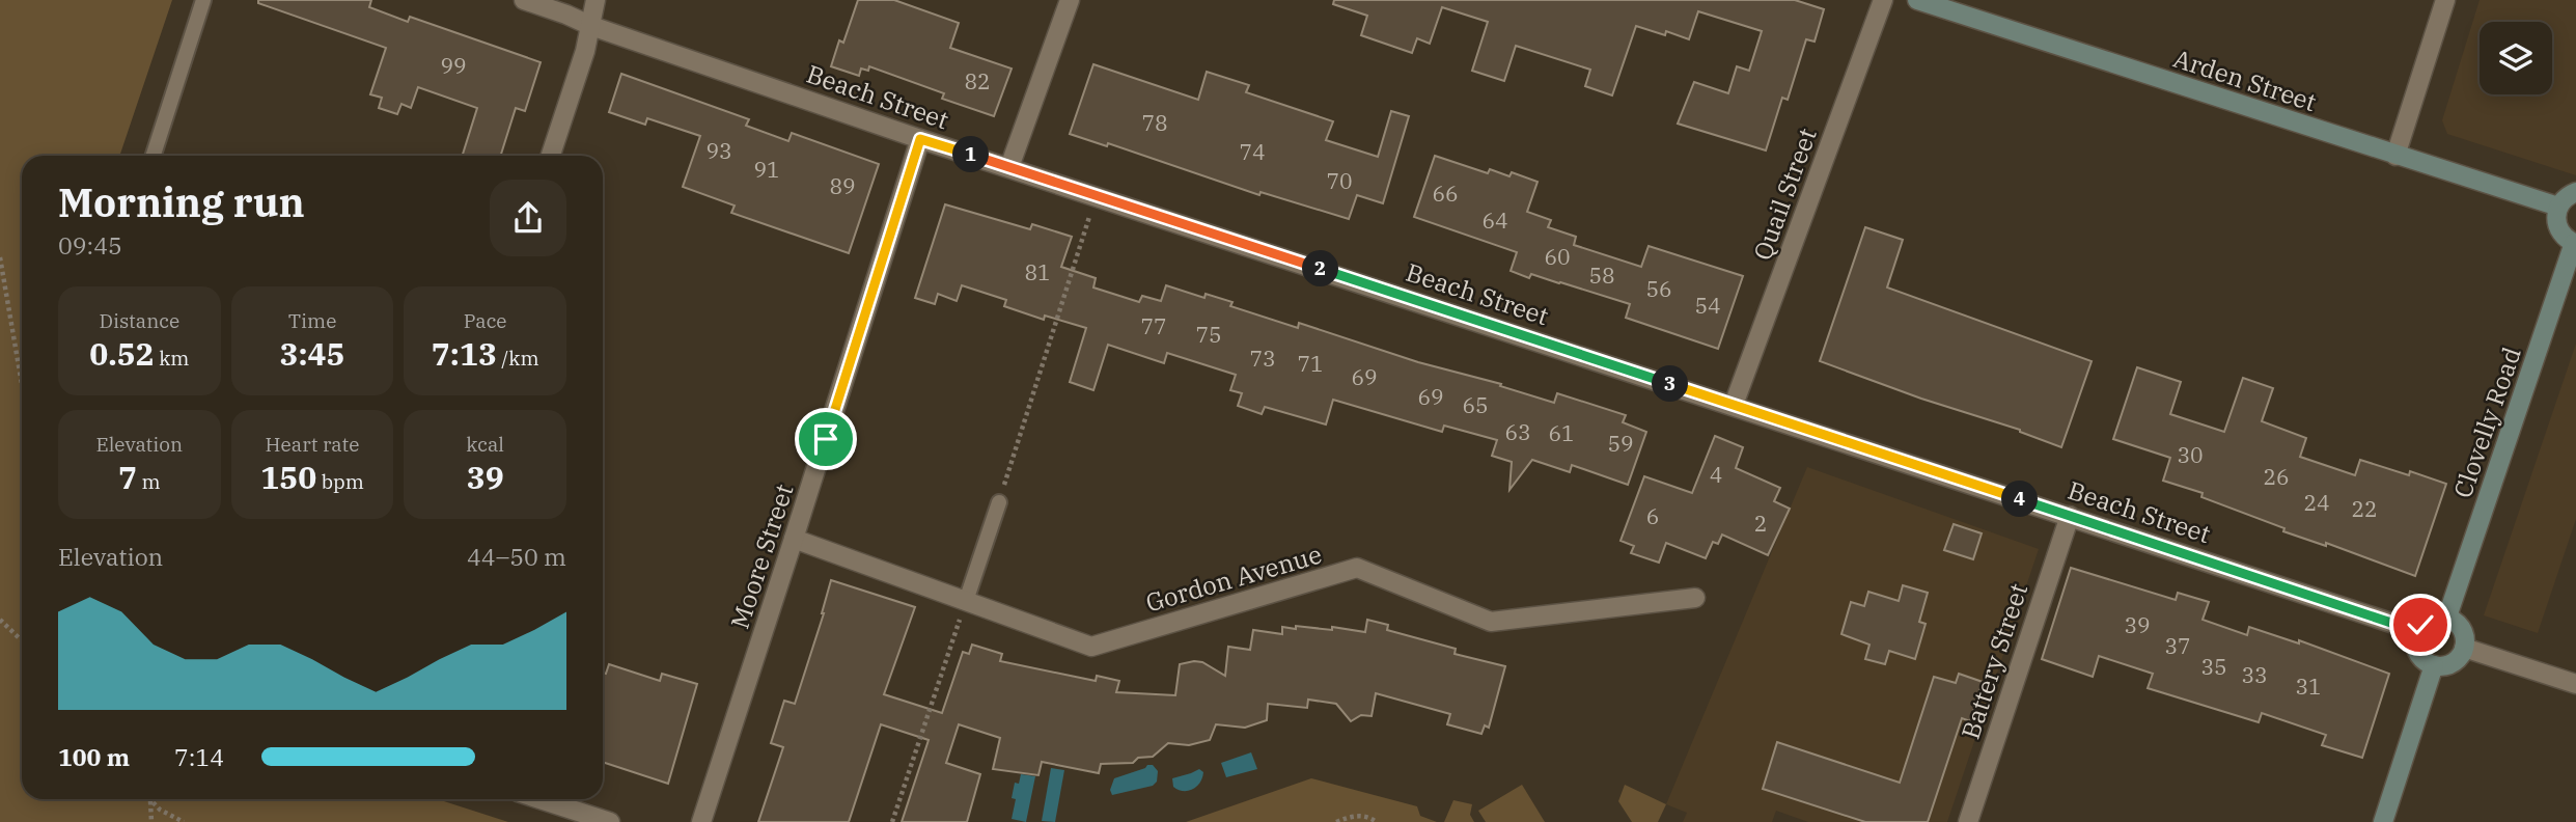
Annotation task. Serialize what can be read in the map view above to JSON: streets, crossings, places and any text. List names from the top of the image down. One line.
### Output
{"streets":{"main road":["Arden Street","Clovelly Road"],"street":["Beach Street","Quail Street","Moore Street","Gordon Avenue","Battery Street"]},"crossings":[["Beach Street","Quail Street"],["Beach Street","Clovelly Road"],["Beach Street","Moore Street"],["Beach Street","Battery Street"],["Moore Street","Gordon Avenue"]],"house_numbers":["99","82","78","93","74","91","70","89","66","64","60","81","58","56","54","77","75","73","71","69","69","65","63","61","59","30","4","26","24","22","6","2","39","37","35","33","31"],"page":{"pins":["1","2","3","4"],"heading":["Morning run","09:45"],"stats":[["Distance","0.52 km"],["Time","3:45"],["Pace","7:13 /km"],["Elevation","7 m"],["Heart rate","150 bpm"],["kcal","39"]],"chart":["Elevation","44–50 m"],"list":[{"name":"100 m","note":"7:14"}]}}
